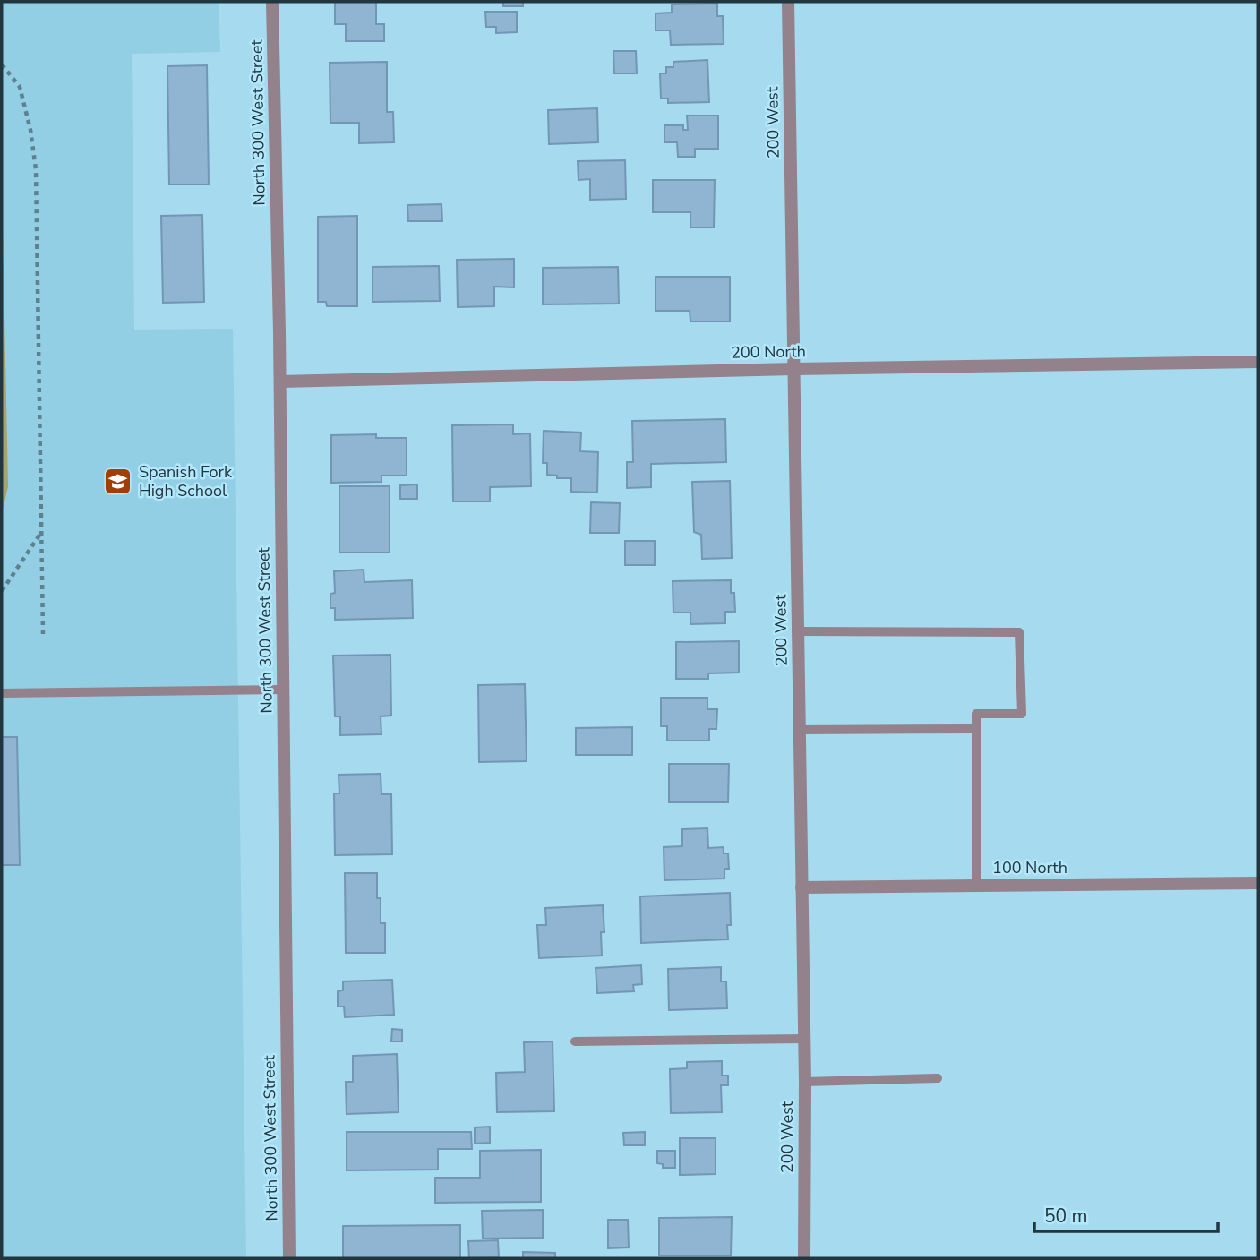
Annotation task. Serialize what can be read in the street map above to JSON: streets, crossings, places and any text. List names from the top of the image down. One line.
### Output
{"streets":{"street":["North 300 West Street","200 West","200 North","100 North"]},"crossings":[["North 300 West Street","200 North"],["200 West","200 North"],["200 West","100 North"]],"places":{"school or university":["Spanish Fork High School"]},"scale_bar":"50 m"}
